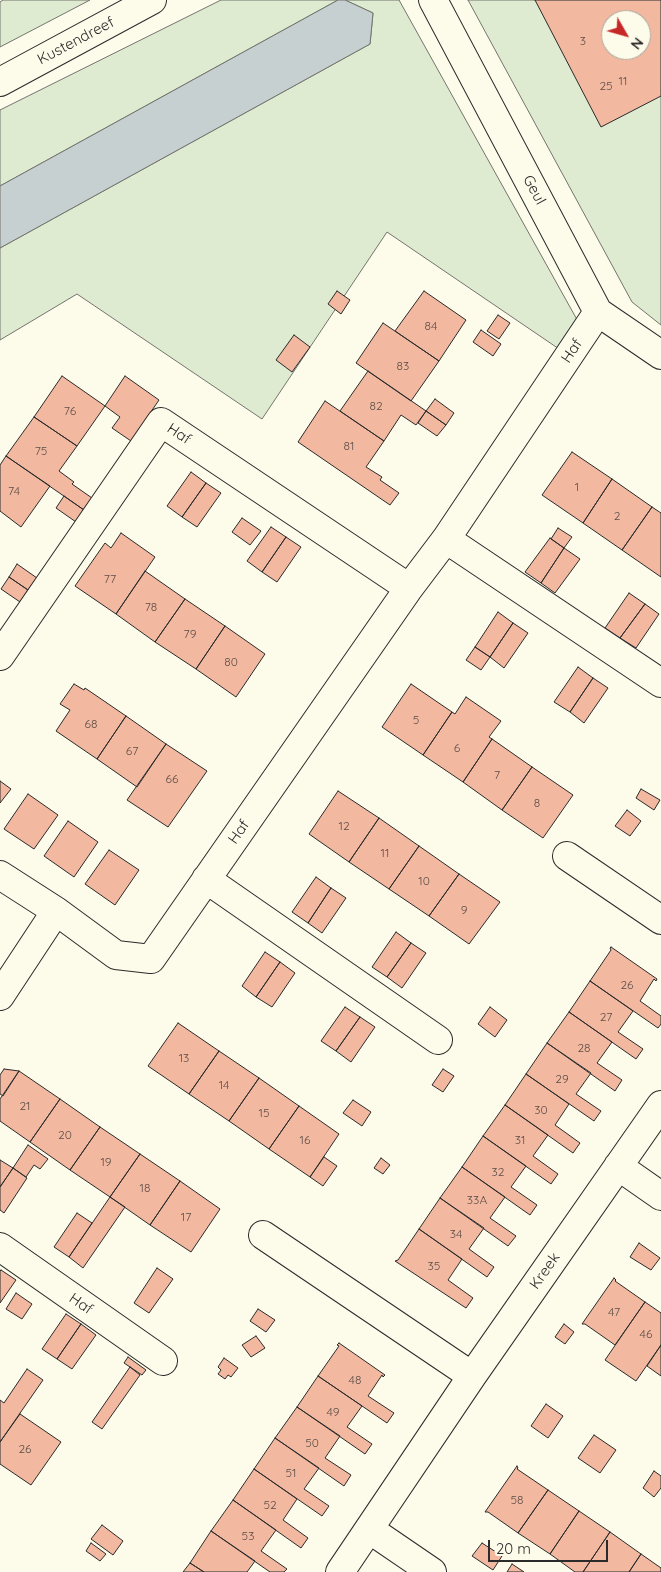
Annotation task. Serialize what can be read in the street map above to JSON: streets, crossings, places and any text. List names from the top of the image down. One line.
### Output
{"streets":{"street":["Kustendreef","Geul","Haf","Kreek"]},"crossings":[["Geul","Haf"]],"house_numbers":["3","11","25","84","83","82","76","81","75","1","74","2","77","78","79","80","5","68","6","67","7","66","8","12","11","10","9","26","27","28","13","29","14","21","30","15","20","16","31","19","32","18","33A","17","34","35","47","46","48","49","50","26","51","58","52","53"],"scale_bar":"20 m","north":"bottom right"}
